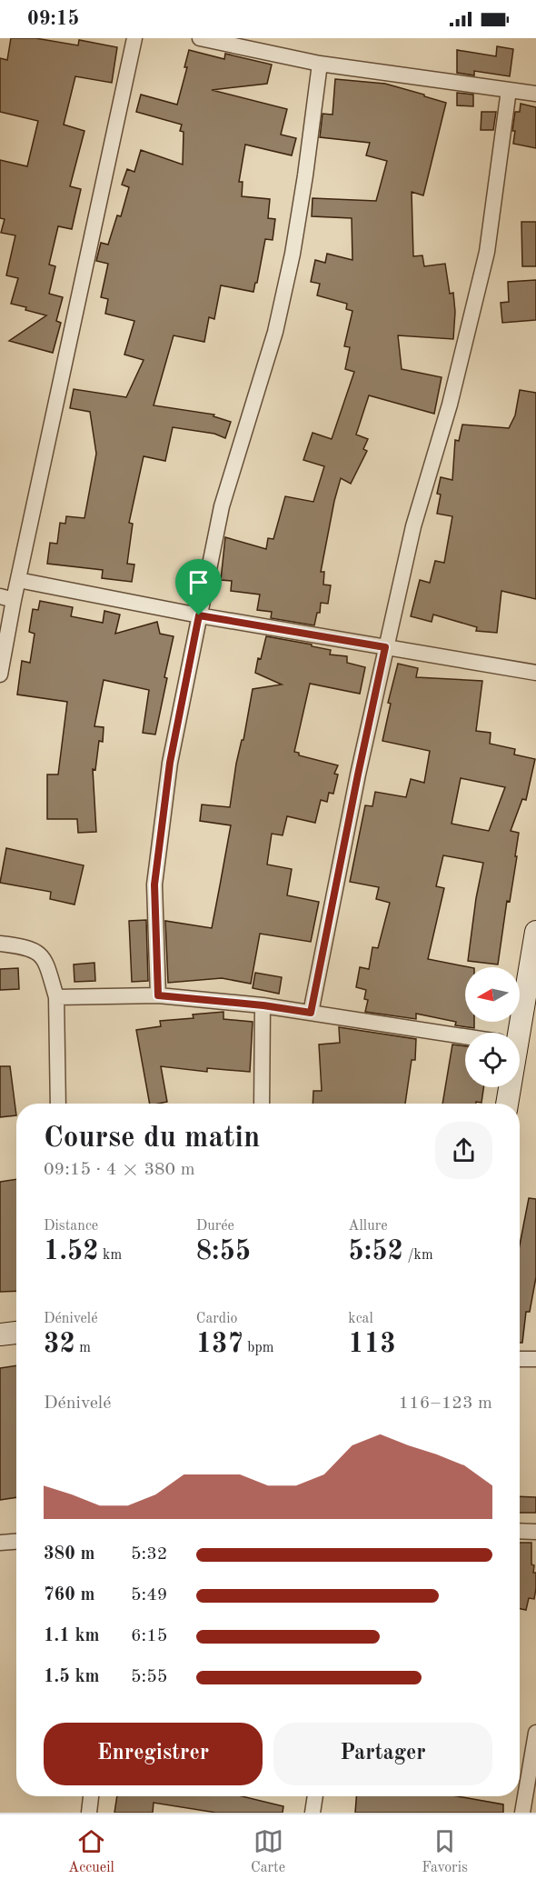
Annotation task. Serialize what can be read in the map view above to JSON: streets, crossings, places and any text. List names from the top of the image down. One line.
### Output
{"north":"left","page":{"status":"09:15","heading":["Course du matin","09:15 · 4 × 380 m"],"stats":[["Distance","1.52 km"],["Durée","8:55"],["Allure","5:52 /km"],["Dénivelé","32 m"],["Cardio","137 bpm"],["kcal","113"]],"chart":["Dénivelé","116–123 m"],"list":[{"name":"380 m","note":"5:32"},{"name":"760 m","note":"5:49"},{"name":"1.1 km","note":"6:15"},{"name":"1.5 km","note":"5:55"}],"buttons":["Enregistrer","Partager"],"tabs":["Accueil","Carte","Favoris"]}}
